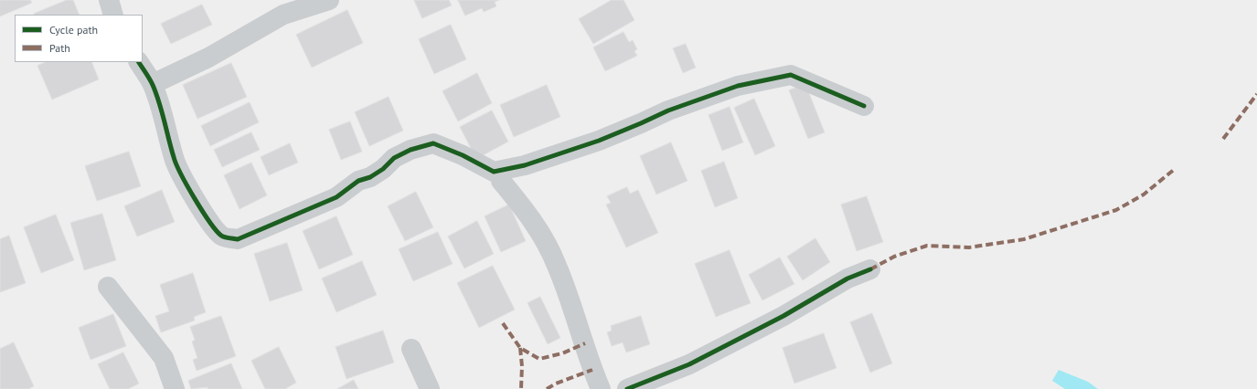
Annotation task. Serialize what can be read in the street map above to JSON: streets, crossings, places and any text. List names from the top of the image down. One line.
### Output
{"legend":["Cycle path","Path"]}
